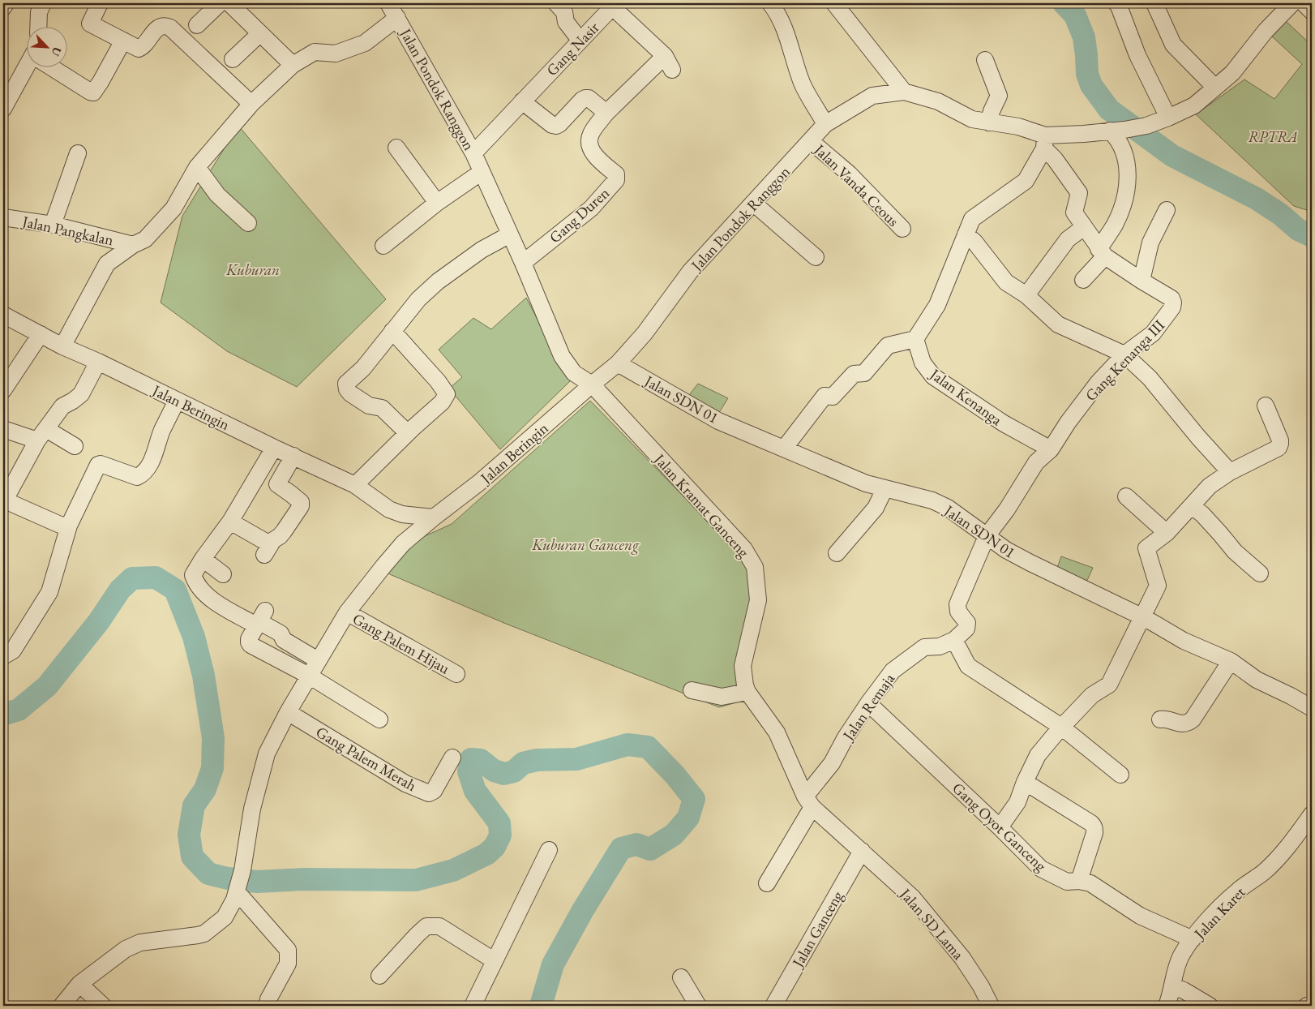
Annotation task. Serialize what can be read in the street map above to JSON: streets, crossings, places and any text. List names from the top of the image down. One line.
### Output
{"streets":{"street":["Gang Nasir","Jalan Pondok Ranggon","Jalan Vanda Ceous","Gang Duren","Jalan Pangkalan","Gang Kenanga III","Jalan Kenanga","Jalan SDN 01","Jalan Beringin","Jalan Kramat Ganceng","Gang Palem Hijau","Jalan Remaja","Gang Palem Merah","Gang Oyot Ganceng","Jalan Karet","Jalan SD Lama","Jalan Ganceng"]},"crossings":[["Gang Nasir","Jalan Pondok Ranggon"],["Gang Nasir","Gang Duren"],["Jalan Pondok Ranggon","Jalan Vanda Ceous"],["Jalan Pondok Ranggon","Gang Duren"],["Jalan Pondok Ranggon","Jalan SDN 01"],["Jalan Pondok Ranggon","Jalan Beringin"],["Jalan Pondok Ranggon","Jalan Kramat Ganceng"],["Gang Kenanga III","Jalan Kenanga"],["Jalan SDN 01","Jalan Remaja"],["Jalan Beringin","Jalan Kramat Ganceng"],["Jalan Beringin","Gang Palem Hijau"],["Jalan Beringin","Gang Palem Merah"],["Jalan Kramat Ganceng","Jalan Remaja"],["Jalan Kramat Ganceng","Jalan SD Lama"],["Jalan Kramat Ganceng","Jalan Ganceng"],["Jalan Remaja","Gang Oyot Ganceng"],["Gang Oyot Ganceng","Jalan Karet"],["Jalan SD Lama","Jalan Ganceng"]],"parks":["RPTRA","Kuburan","Kuburan Ganceng"],"north":"bottom right"}
